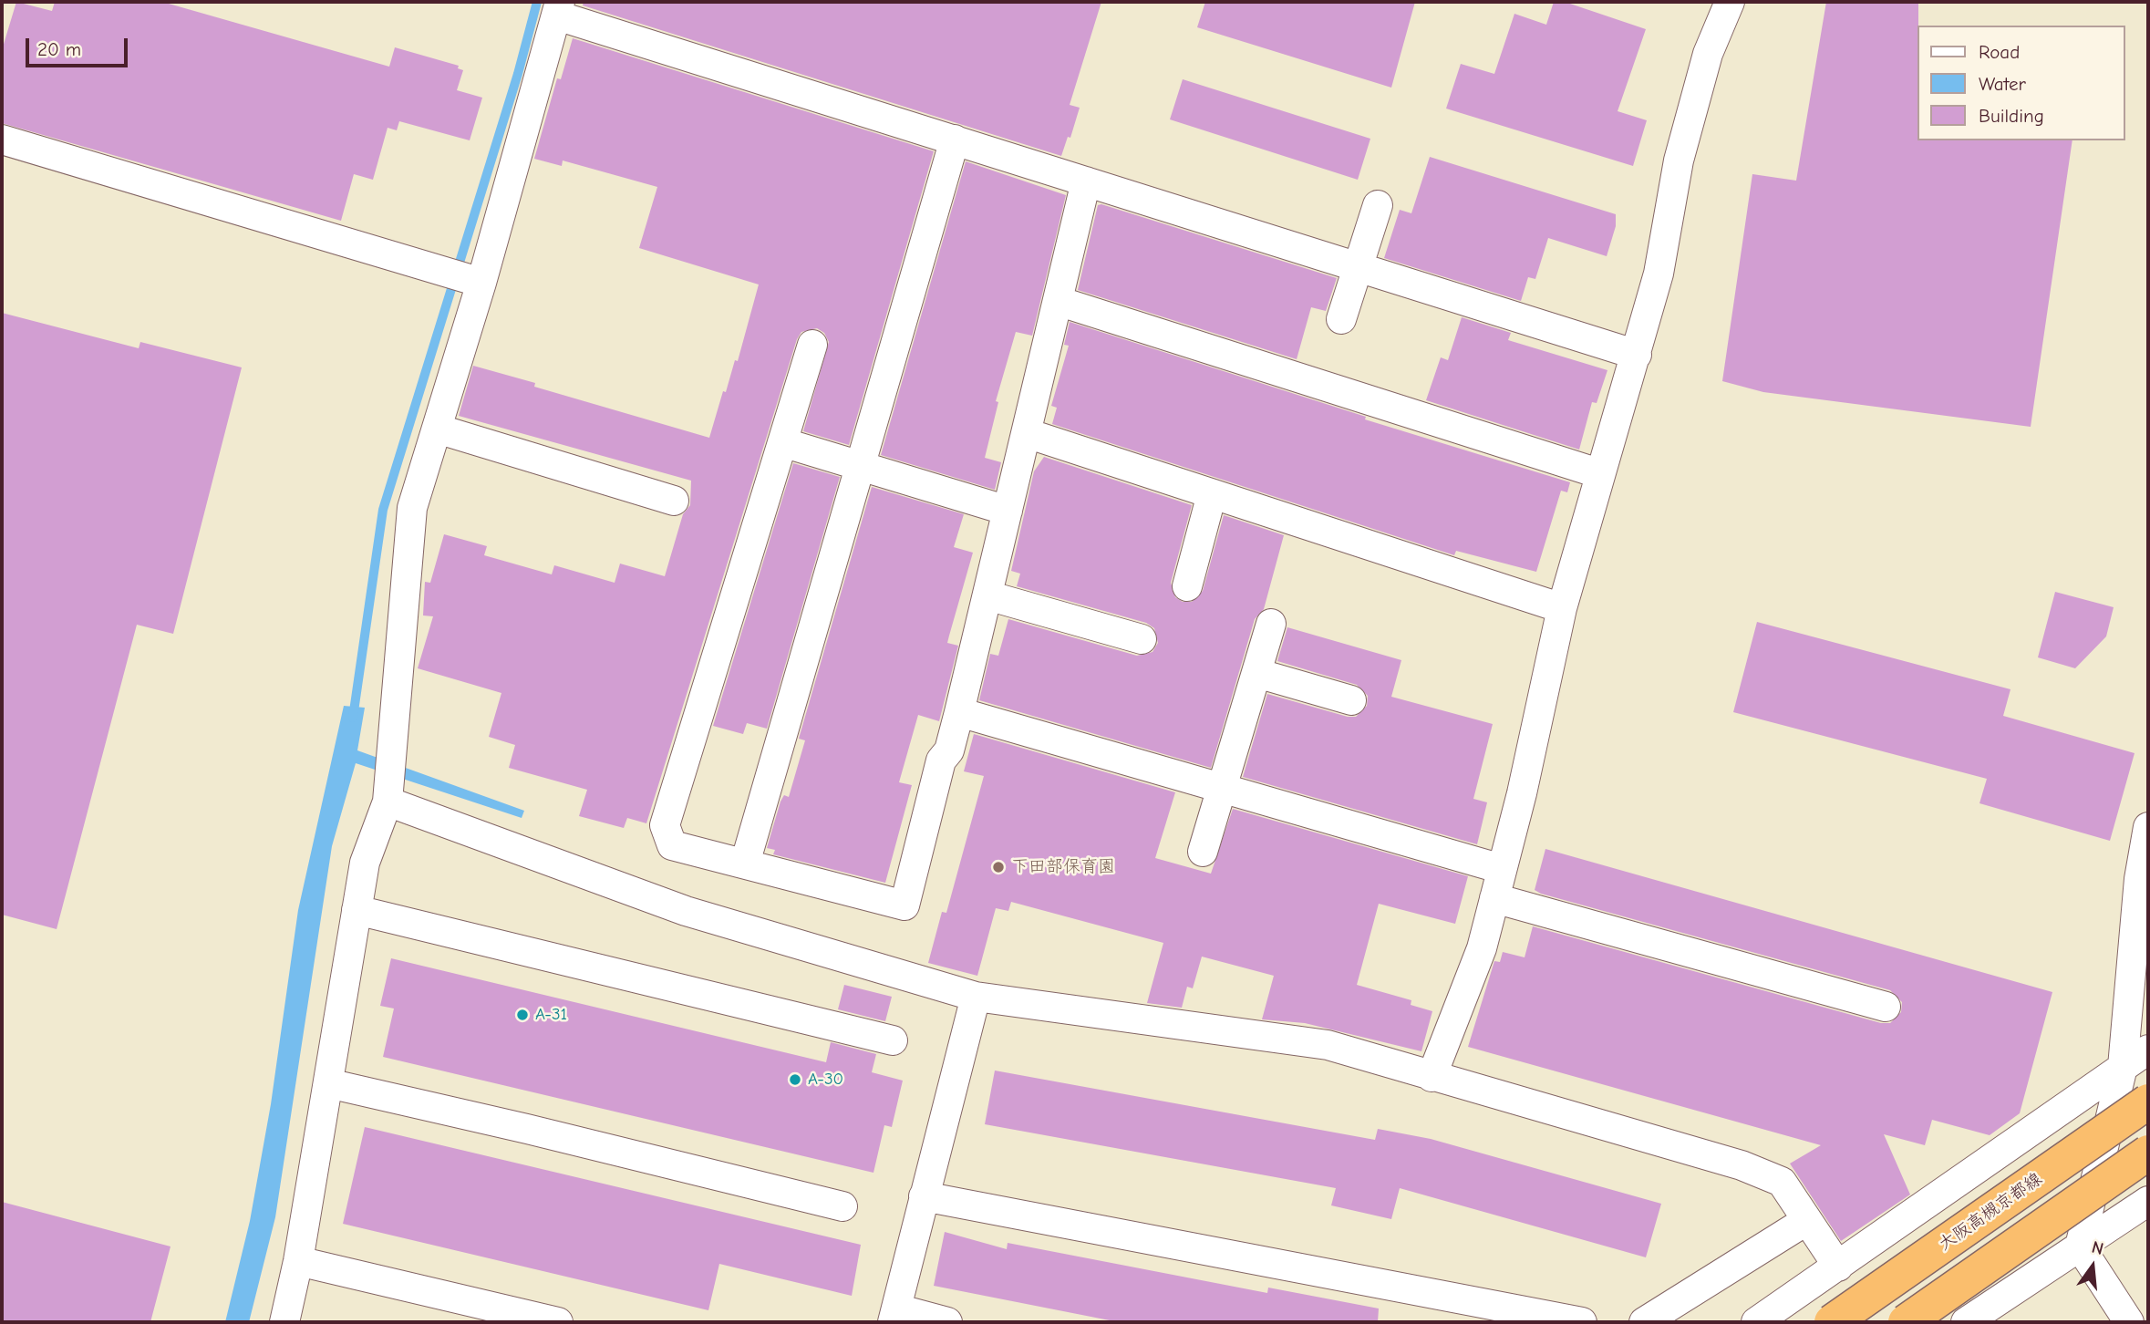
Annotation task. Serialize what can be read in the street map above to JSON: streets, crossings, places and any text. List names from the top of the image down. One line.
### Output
{"streets":{"main road":["大阪高槻京都線"]},"places":["下田部保育園","A-31","A-30"],"legend":["Road","Water","Building"],"scale_bar":"20 m","north":"top"}
